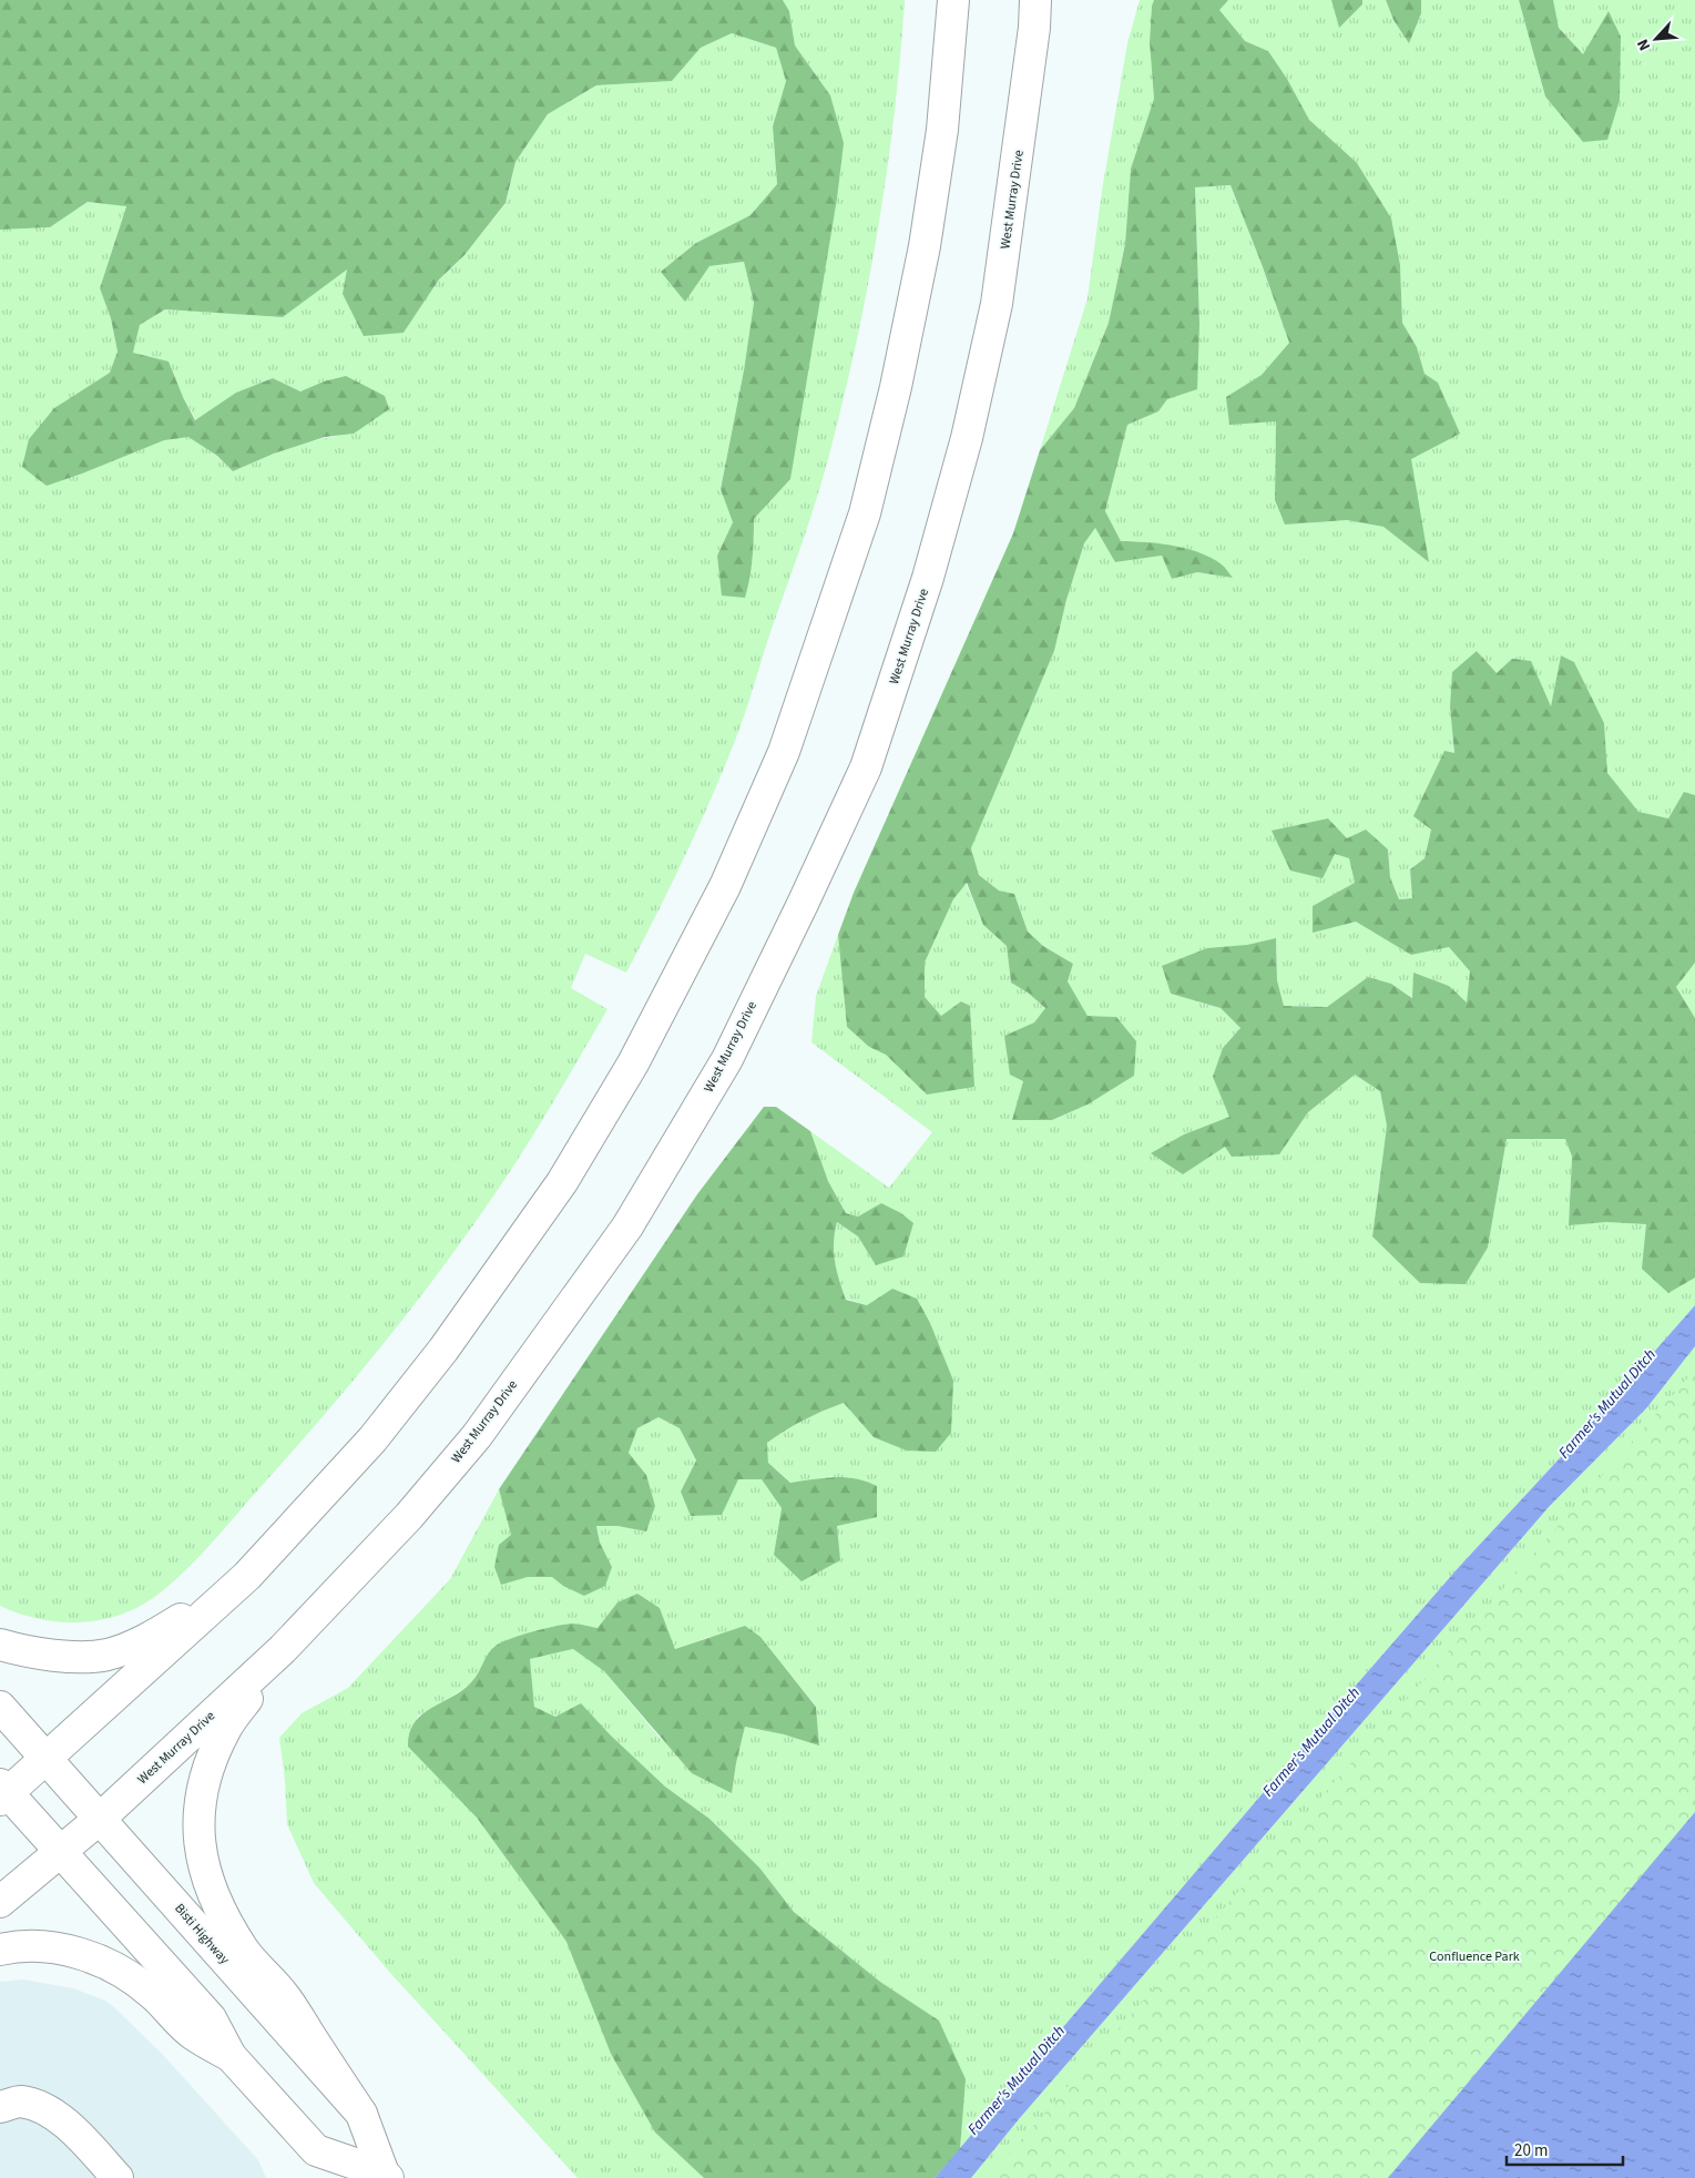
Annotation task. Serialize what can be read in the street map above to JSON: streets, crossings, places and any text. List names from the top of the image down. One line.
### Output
{"streets":{"main road":["West Murray Drive","Bisti Highway"]},"crossings":[["West Murray Drive","Bisti Highway"]],"water":["Farmer's Mutual Ditch"],"parks":["Confluence Park"],"scale_bar":"20 m","north":"bottom left"}
